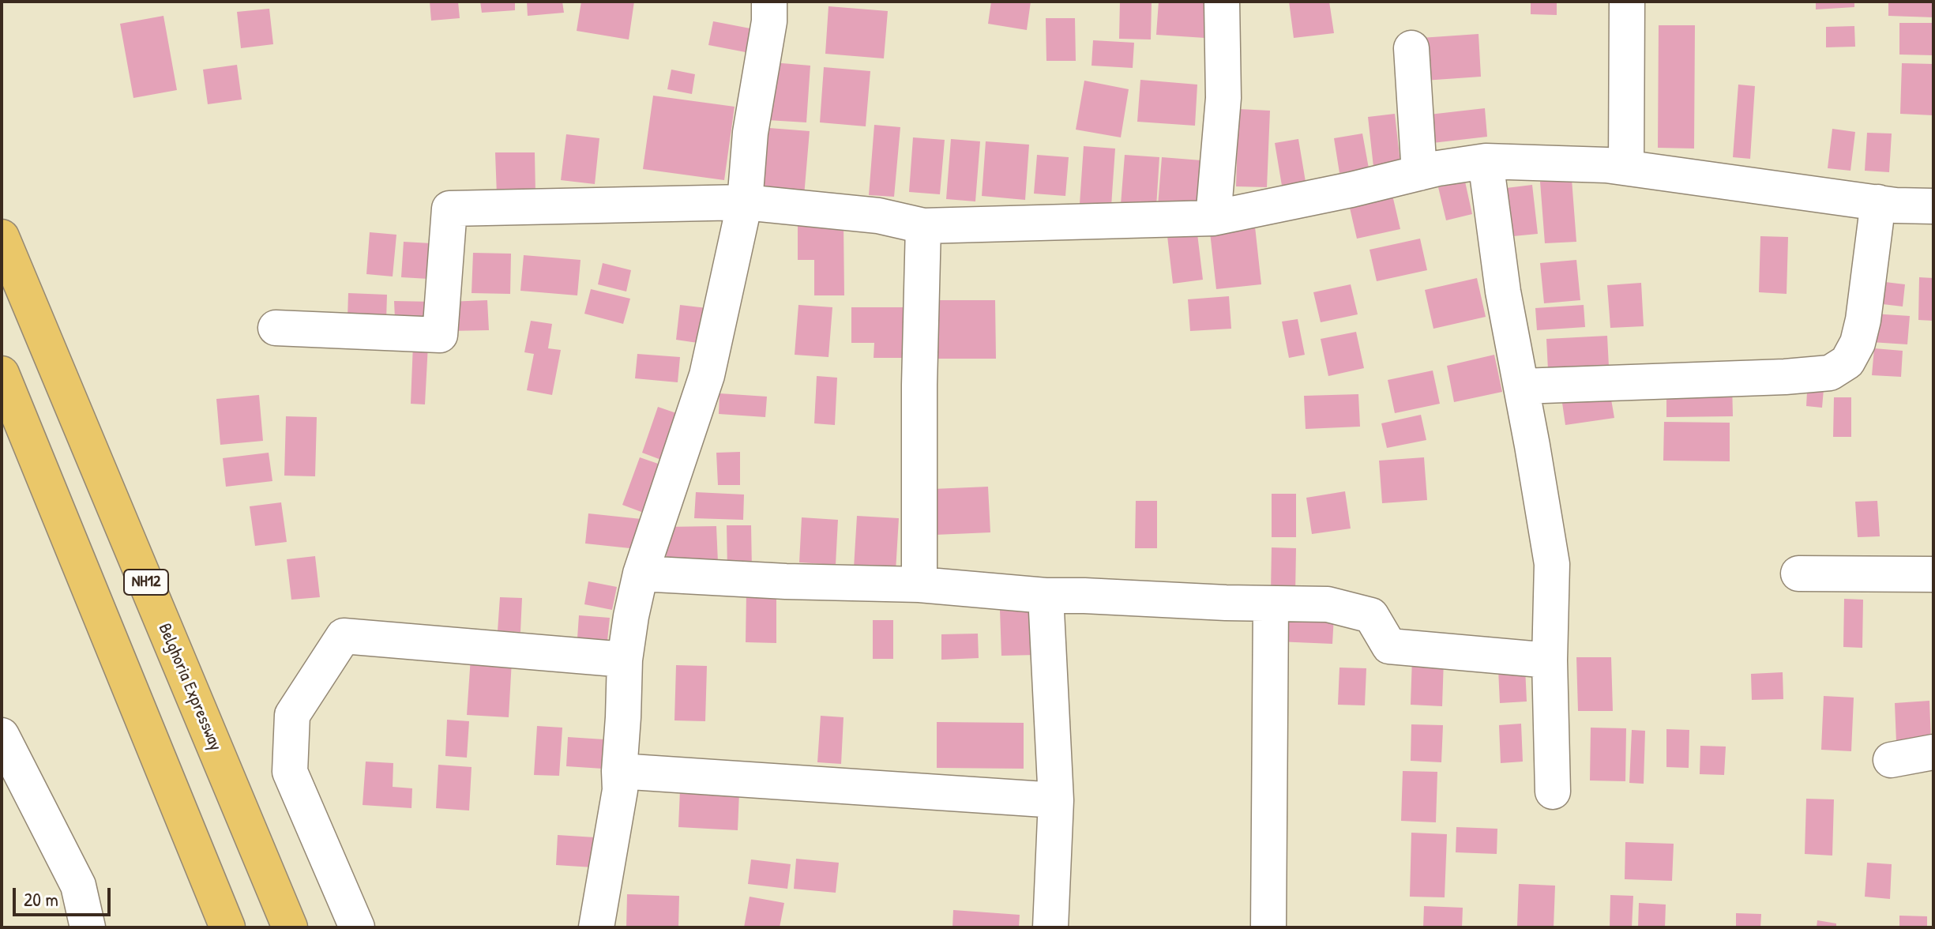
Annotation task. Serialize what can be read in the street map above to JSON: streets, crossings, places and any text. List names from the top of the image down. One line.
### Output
{"streets":{"highway":["NH12","Belghoria Expressway"]},"scale_bar":"20 m"}
